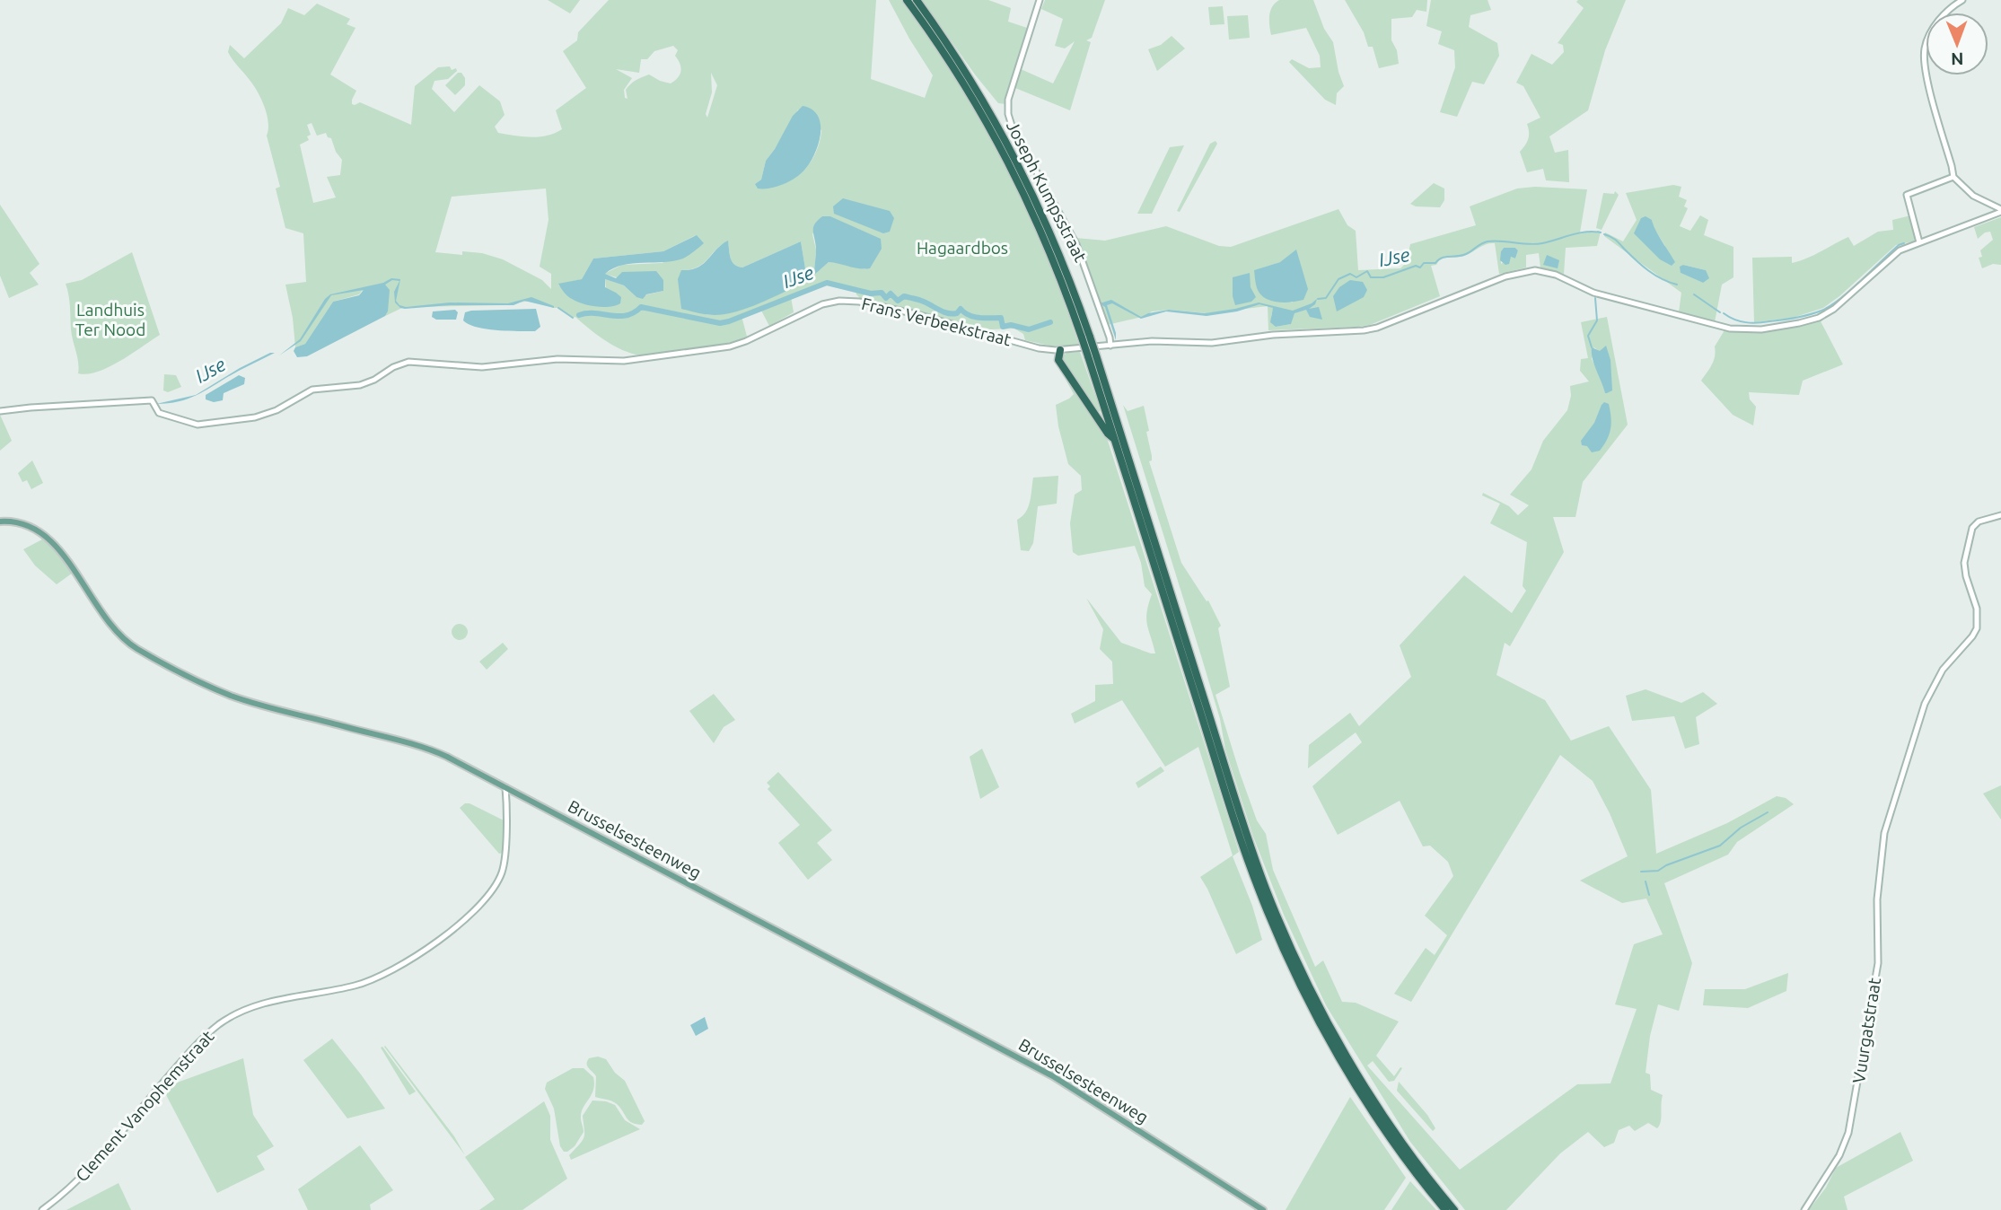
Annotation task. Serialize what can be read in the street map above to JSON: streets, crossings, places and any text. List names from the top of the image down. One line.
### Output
{"streets":{"main road":["Brusselsesteenweg"],"street":["Joseph Kumpsstraat","Frans Verbeekstraat","Vuurgatstraat","Clement Vanophemstraat"]},"crossings":[["Joseph Kumpsstraat","Frans Verbeekstraat"],["Brusselsesteenweg","Clement Vanophemstraat"]],"water":["IJse"],"parks":["Hagaardbos","Landhuis Ter Nood"],"north":"bottom"}
